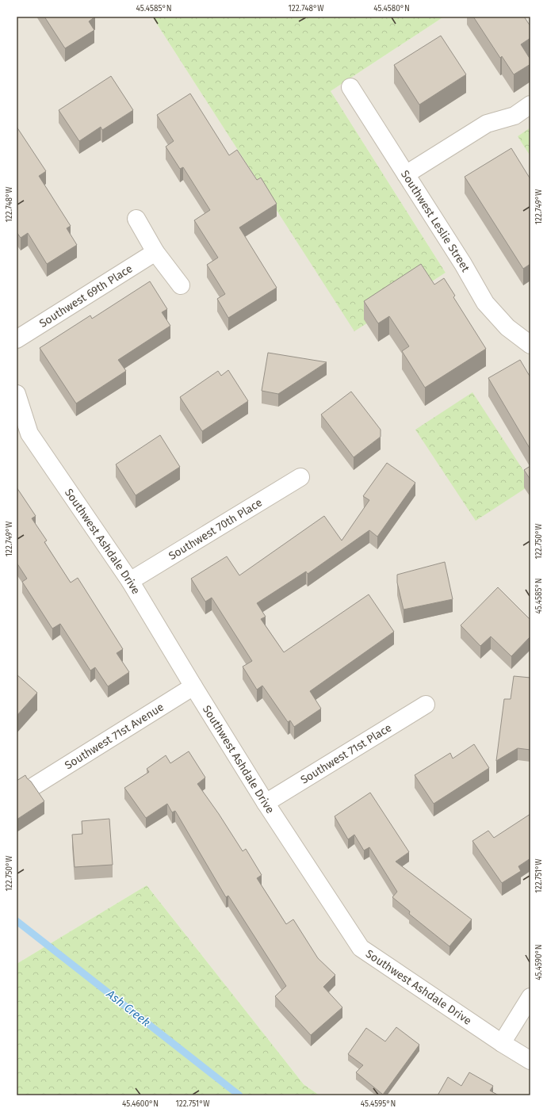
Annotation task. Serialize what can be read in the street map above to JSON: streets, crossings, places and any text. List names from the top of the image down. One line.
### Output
{"streets":{"street":["Southwest Leslie Street","Southwest 69th Place","Southwest 70th Place","Southwest Ashdale Drive","Southwest 71st Avenue","Southwest 71st Place"]},"crossings":[["Southwest 70th Place","Southwest Ashdale Drive"],["Southwest Ashdale Drive","Southwest 71st Avenue"],["Southwest Ashdale Drive","Southwest 71st Place"]],"water":["Ash Creek"],"coordinates":["45.4585°N","122.748°W","45.4580°N","122.749°W","122.750°W","122.751°W","45.4590°N","45.4600°N","45.4595°N"]}
